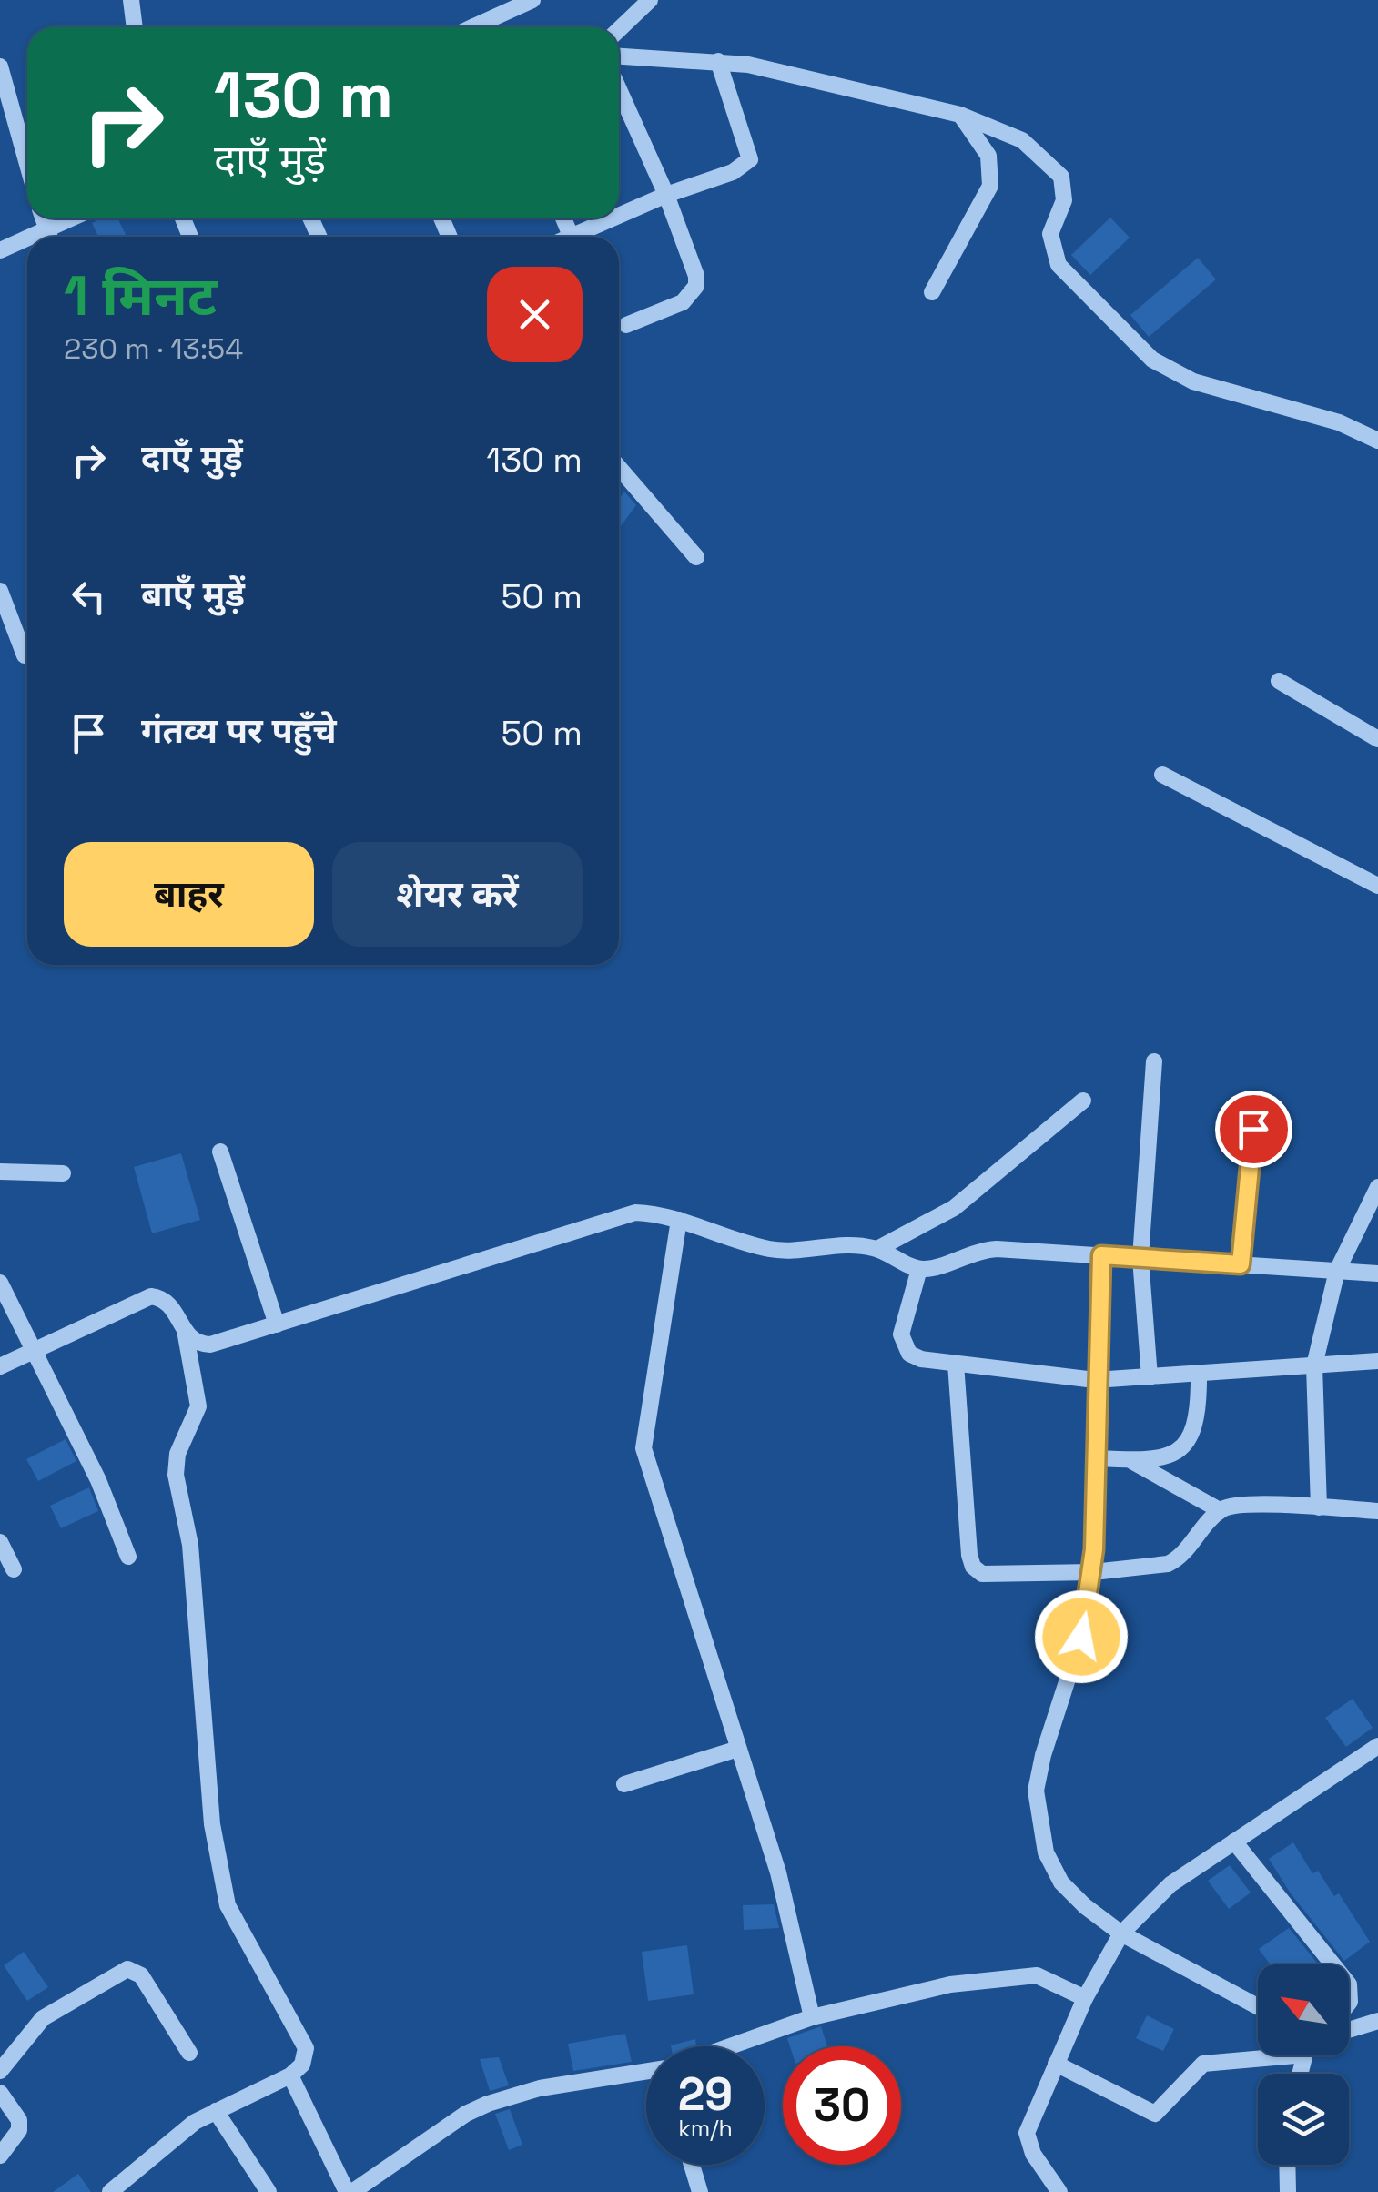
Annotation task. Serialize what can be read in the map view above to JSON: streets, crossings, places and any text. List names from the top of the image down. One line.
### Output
{"north":"top left","page":{"turn":["130 m","दाएँ मुड़ें"],"heading":["1 मिनट","230 m · 13:54"],"list":[{"name":"दाएँ मुड़ें","value":"130 m"},{"name":"बाएँ मुड़ें","value":"50 m"},{"name":"गंतव्य पर पहुँचे","value":"50 m"}],"buttons":["बाहर","शेयर करें"],"speed":"29 km/h","limit":"30"}}
